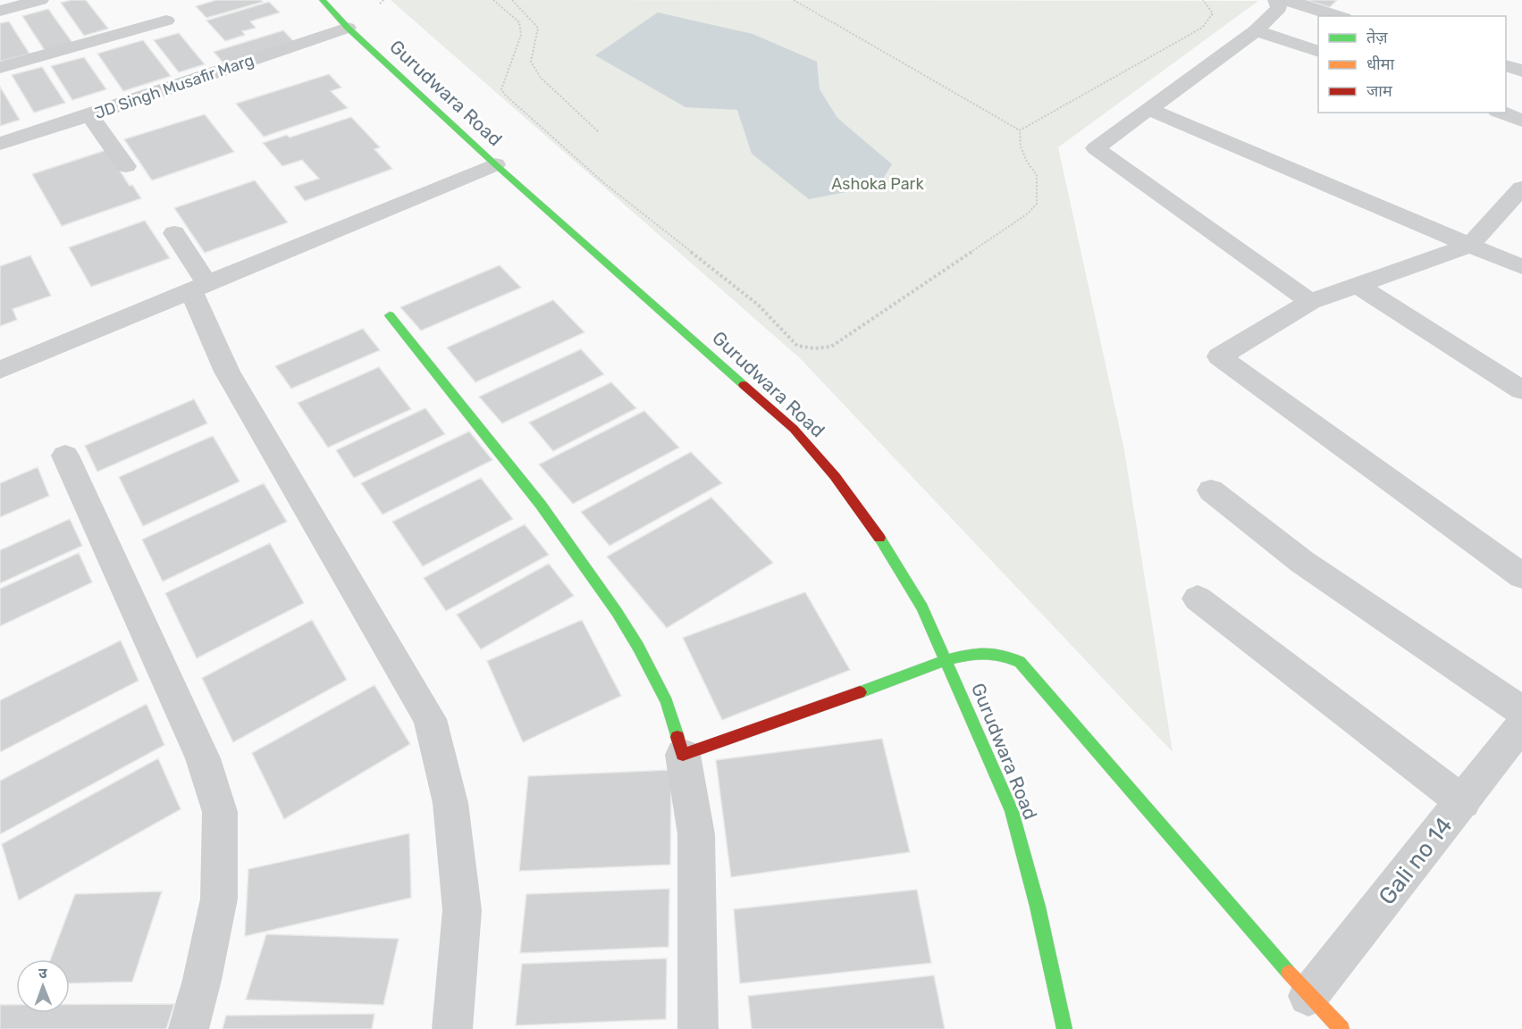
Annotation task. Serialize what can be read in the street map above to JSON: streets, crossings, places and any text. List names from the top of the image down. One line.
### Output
{"streets":{"street":["JD Singh Musafir Marg","Gurudwara Road","Gali no 14"]},"crossings":[["JD Singh Musafir Marg","Gurudwara Road"]],"parks":["Ashoka Park"],"legend":["तेज़","धीमा","जाम"],"north":"top"}
